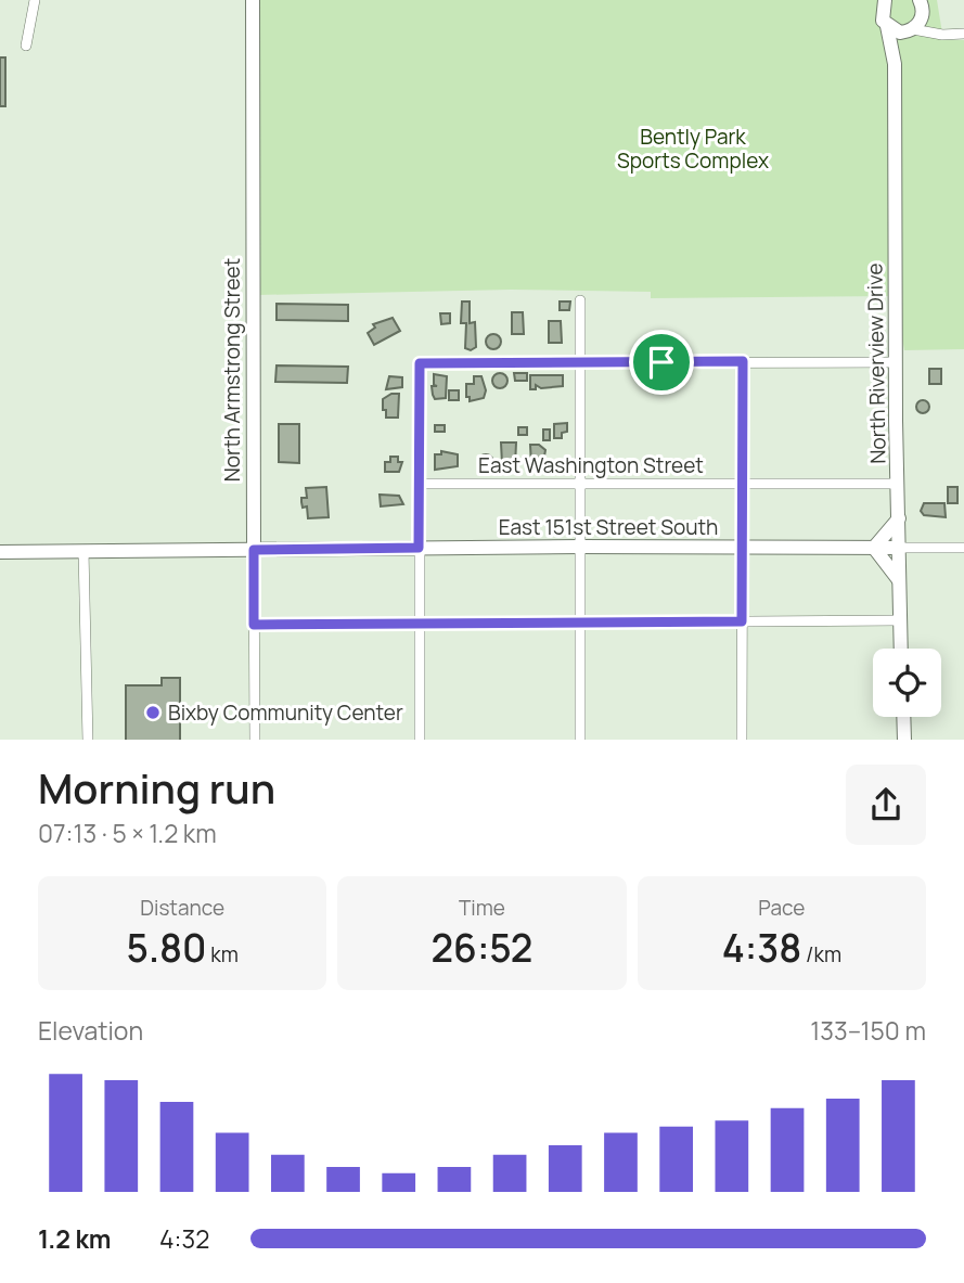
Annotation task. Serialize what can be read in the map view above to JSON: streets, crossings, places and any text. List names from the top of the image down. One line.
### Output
{"streets":{"street":["North Riverview Drive","North Armstrong Street","East Washington Street","East 151st Street South"]},"crossings":[["North Riverview Drive","East Washington Street"],["North Riverview Drive","East 151st Street South"],["North Armstrong Street","East 151st Street South"]],"parks":["Bently Park Sports Complex"],"places":["Bixby Community Center"],"page":{"heading":["Morning run","07:13 · 5 × 1.2 km"],"stats":[["Distance","5.80 km"],["Time","26:52"],["Pace","4:38 /km"]],"chart":["Elevation","133–150 m"],"list":[{"name":"1.2 km","note":"4:32"}]}}
